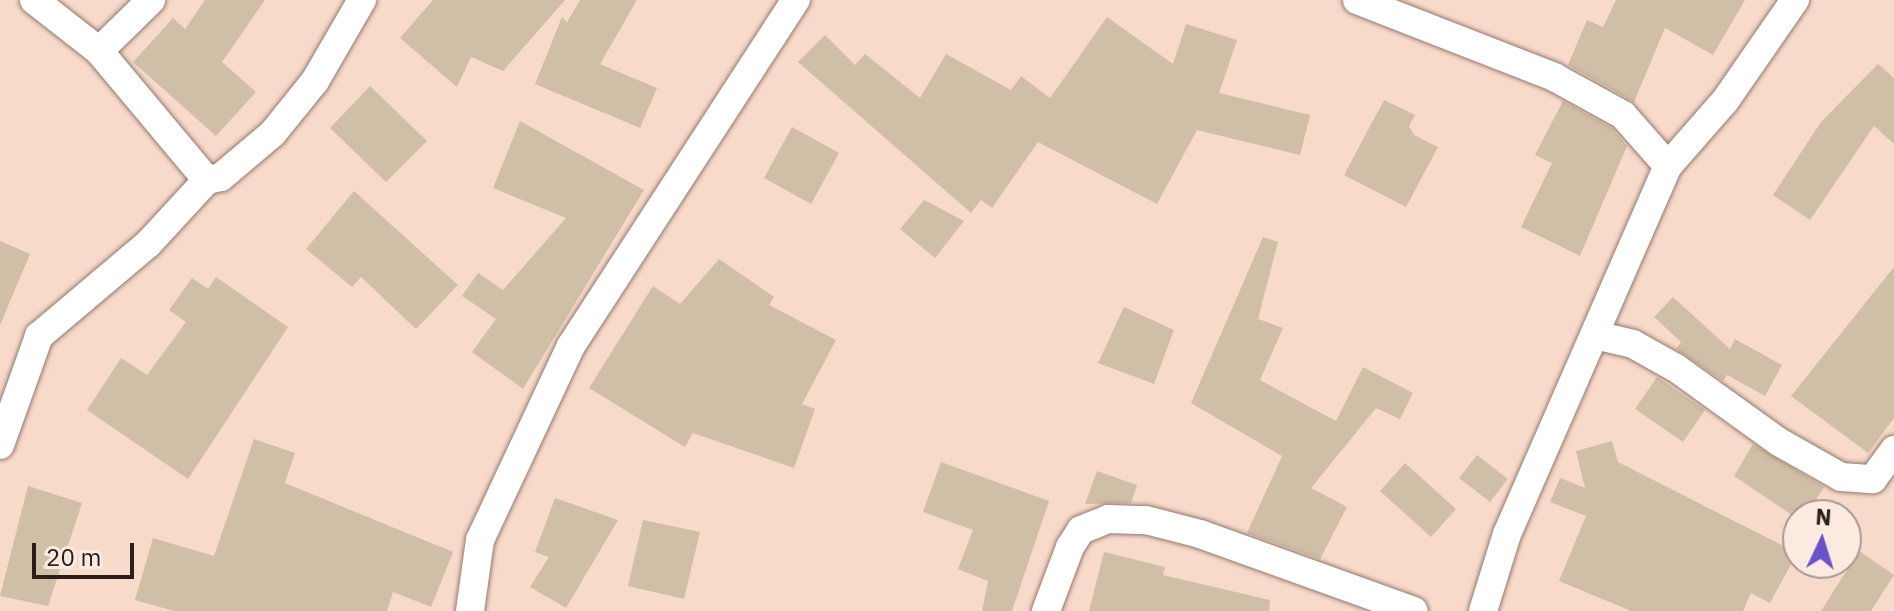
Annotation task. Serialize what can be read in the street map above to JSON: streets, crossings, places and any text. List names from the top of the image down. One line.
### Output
{"scale_bar":"20 m","north":"top"}
